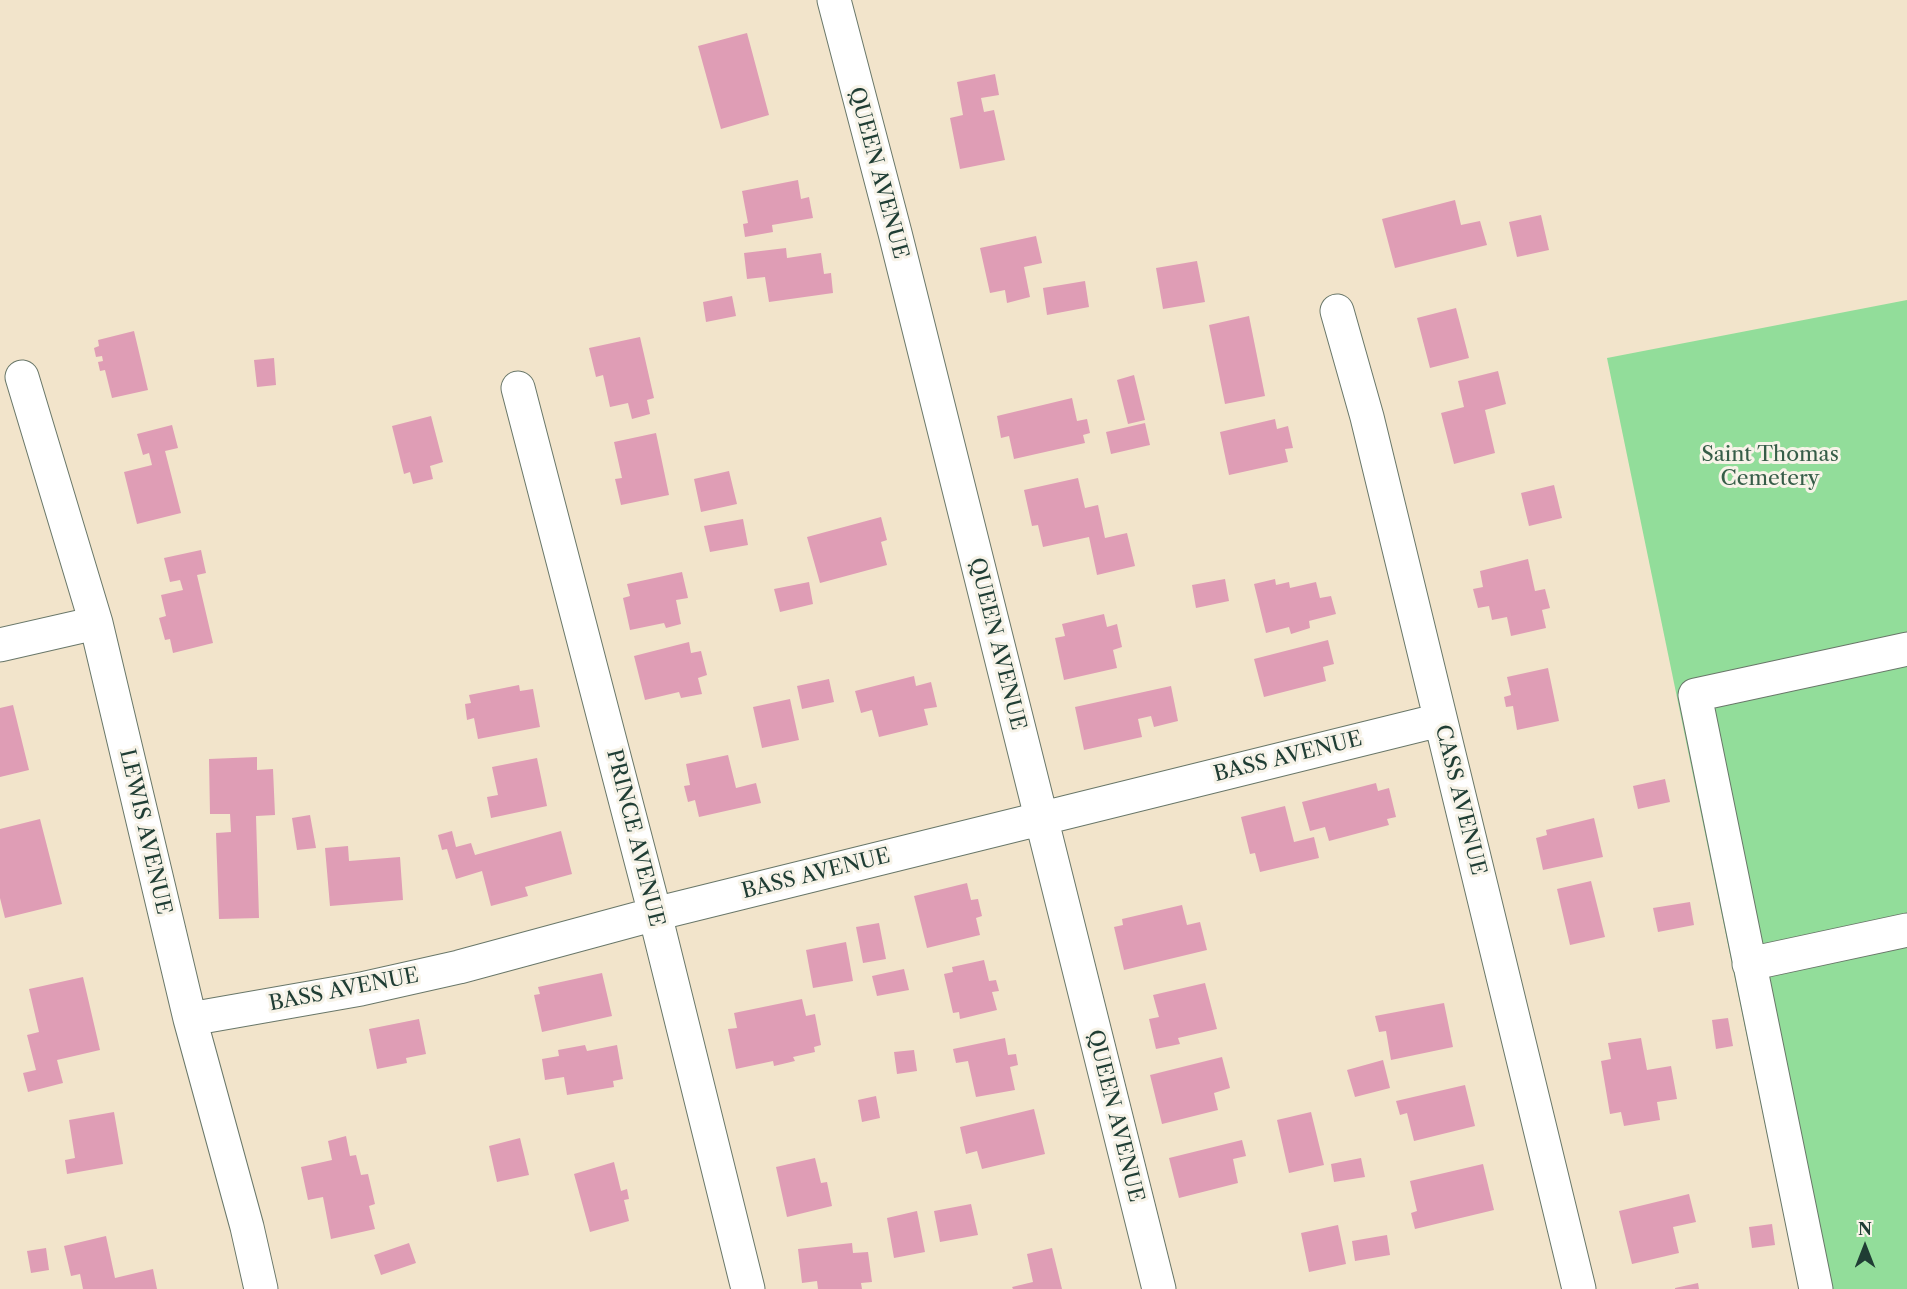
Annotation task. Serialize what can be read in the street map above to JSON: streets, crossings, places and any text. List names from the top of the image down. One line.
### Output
{"streets":{"street":["QUEEN AVENUE","BASS AVENUE","CASS AVENUE","LEWIS AVENUE","PRINCE AVENUE"]},"crossings":[["QUEEN AVENUE","BASS AVENUE"],["BASS AVENUE","CASS AVENUE"],["BASS AVENUE","LEWIS AVENUE"],["BASS AVENUE","PRINCE AVENUE"]],"parks":["Saint Thomas Cemetery"],"north":"top"}
